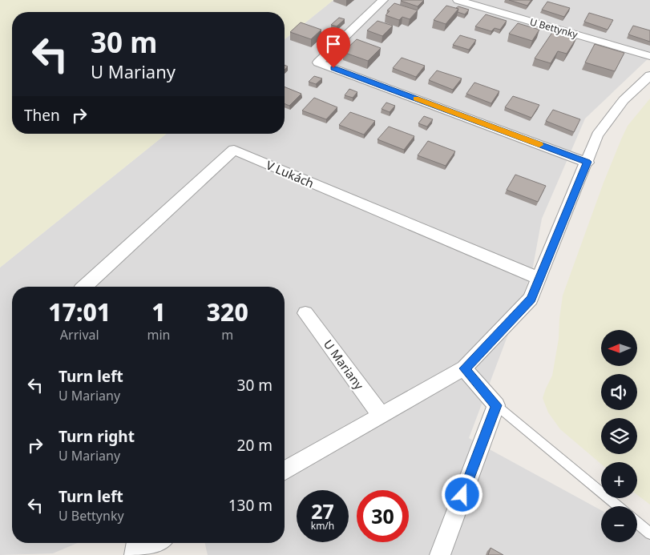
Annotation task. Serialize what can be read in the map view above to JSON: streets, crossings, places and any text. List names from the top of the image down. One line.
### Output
{"streets":{"street":["U Bettynky","V Lukách","U Mariany"]},"north":"left","page":{"turn":["30 m","U Mariany"],"then":"Then","eta":["17:01","Arrival","1","min","320","m"],"map_buttons":["+","−"],"list":[{"name":"Turn left","note":"U Mariany","value":"30 m"},{"name":"Turn right","note":"U Mariany","value":"20 m"},{"name":"Turn left","note":"U Bettynky","value":"130 m"}],"speed":"27 km/h","limit":"30"}}
